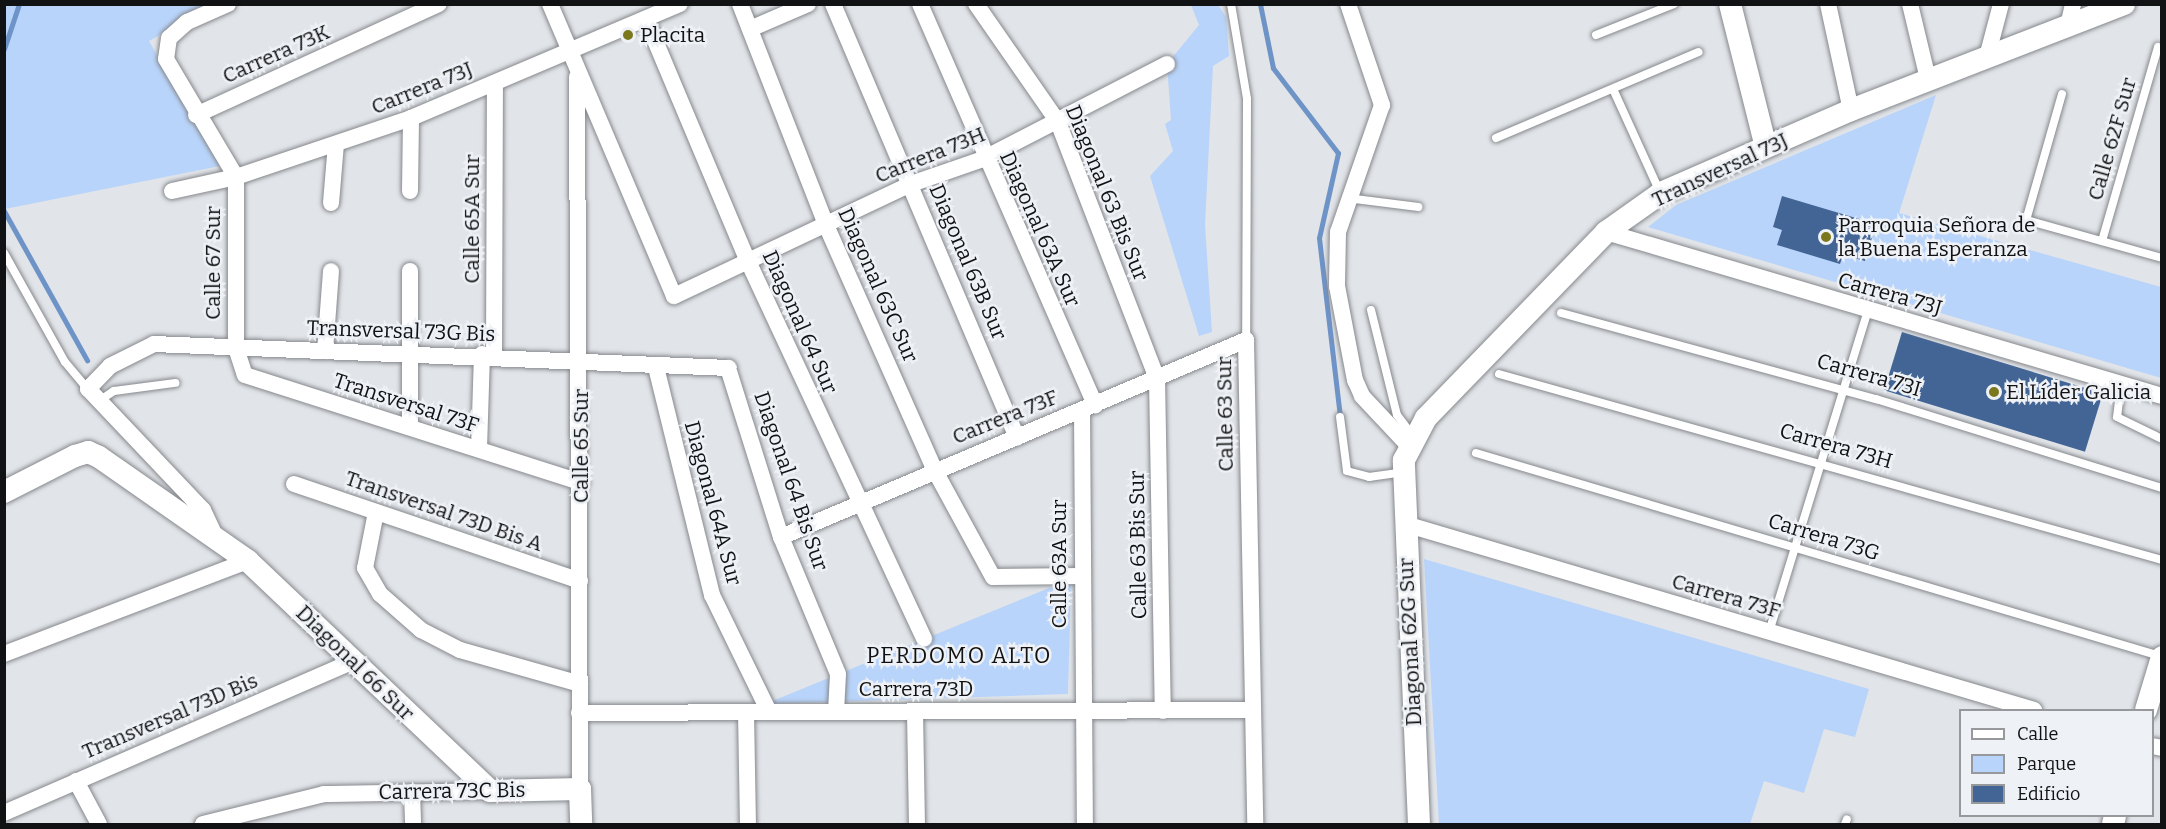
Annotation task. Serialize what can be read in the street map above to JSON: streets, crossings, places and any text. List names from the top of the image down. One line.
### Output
{"streets":{"street":["Carrera 73K","Carrera 73J","Carrera 73H","Transversal 73J","Diagonal 63 Bis Sur","Calle 65A Sur","Diagonal 63A Sur","Diagonal 63B Sur","Calle 67 Sur","Diagonal 63C Sur","Diagonal 64 Sur","Transversal 73G Bis","Transversal 73F","Calle 63 Sur","Carrera 73F","Calle 65 Sur","Diagonal 64 Bis Sur","Diagonal 64A Sur","Transversal 73D Bis A","Calle 63 Bis Sur","Calle 63A Sur","Diagonal 62G Sur","Diagonal 66 Sur","Carrera 73D","Transversal 73D Bis","Carrera 73C Bis"],"lane":["Calle 62F Sur","Carrera 73I","Carrera 73G"]},"crossings":[["Carrera 73J","Carrera 73H"],["Carrera 73J","Transversal 73J"],["Carrera 73J","Calle 65A Sur"],["Carrera 73J","Calle 67 Sur"],["Carrera 73J","Diagonal 64 Sur"],["Carrera 73J","Calle 65 Sur"],["Carrera 73H","Diagonal 63 Bis Sur"],["Carrera 73H","Diagonal 63A Sur"],["Carrera 73H","Diagonal 63B Sur"],["Carrera 73H","Diagonal 63C Sur"],["Carrera 73H","Diagonal 64 Sur"],["Carrera 73H","Calle 65 Sur"],["Transversal 73J","Diagonal 62G Sur"],["Diagonal 63 Bis Sur","Carrera 73F"],["Diagonal 63 Bis Sur","Calle 63 Bis Sur"],["Calle 65A Sur","Transversal 73G Bis"],["Calle 65A Sur","Transversal 73F"],["Diagonal 63A Sur","Carrera 73F"],["Diagonal 63A Sur","Calle 63A Sur"],["Diagonal 63B Sur","Carrera 73F"],["Calle 67 Sur","Transversal 73G Bis"],["Calle 67 Sur","Transversal 73F"],["Diagonal 63C Sur","Carrera 73F"],["Diagonal 63C Sur","Calle 63A Sur"],["Diagonal 64 Sur","Carrera 73F"],["Transversal 73G Bis","Transversal 73F"],["Transversal 73G Bis","Calle 65 Sur"],["Transversal 73G Bis","Diagonal 64 Bis Sur"],["Transversal 73G Bis","Diagonal 64A Sur"],["Transversal 73F","Calle 65 Sur"],["Calle 63 Sur","Carrera 73F"],["Calle 63 Sur","Carrera 73D"],["Carrera 73F","Diagonal 64 Bis Sur"],["Carrera 73F","Calle 63 Bis Sur"],["Carrera 73F","Calle 63A Sur"],["Carrera 73F","Diagonal 62G Sur"],["Calle 65 Sur","Transversal 73D Bis A"],["Calle 65 Sur","Carrera 73D"],["Calle 65 Sur","Carrera 73C Bis"],["Diagonal 64 Bis Sur","Carrera 73D"],["Diagonal 64A Sur","Carrera 73D"],["Calle 63 Bis Sur","Carrera 73D"],["Calle 63A Sur","Carrera 73D"],["Diagonal 66 Sur","Transversal 73D Bis"],["Diagonal 66 Sur","Carrera 73C Bis"]],"districts":["PERDOMO ALTO"],"places":["Placita","Parroquia Señora de la Buena Esperanza","El Líder Galicia"],"legend":["Calle","Parque","Edificio"]}
